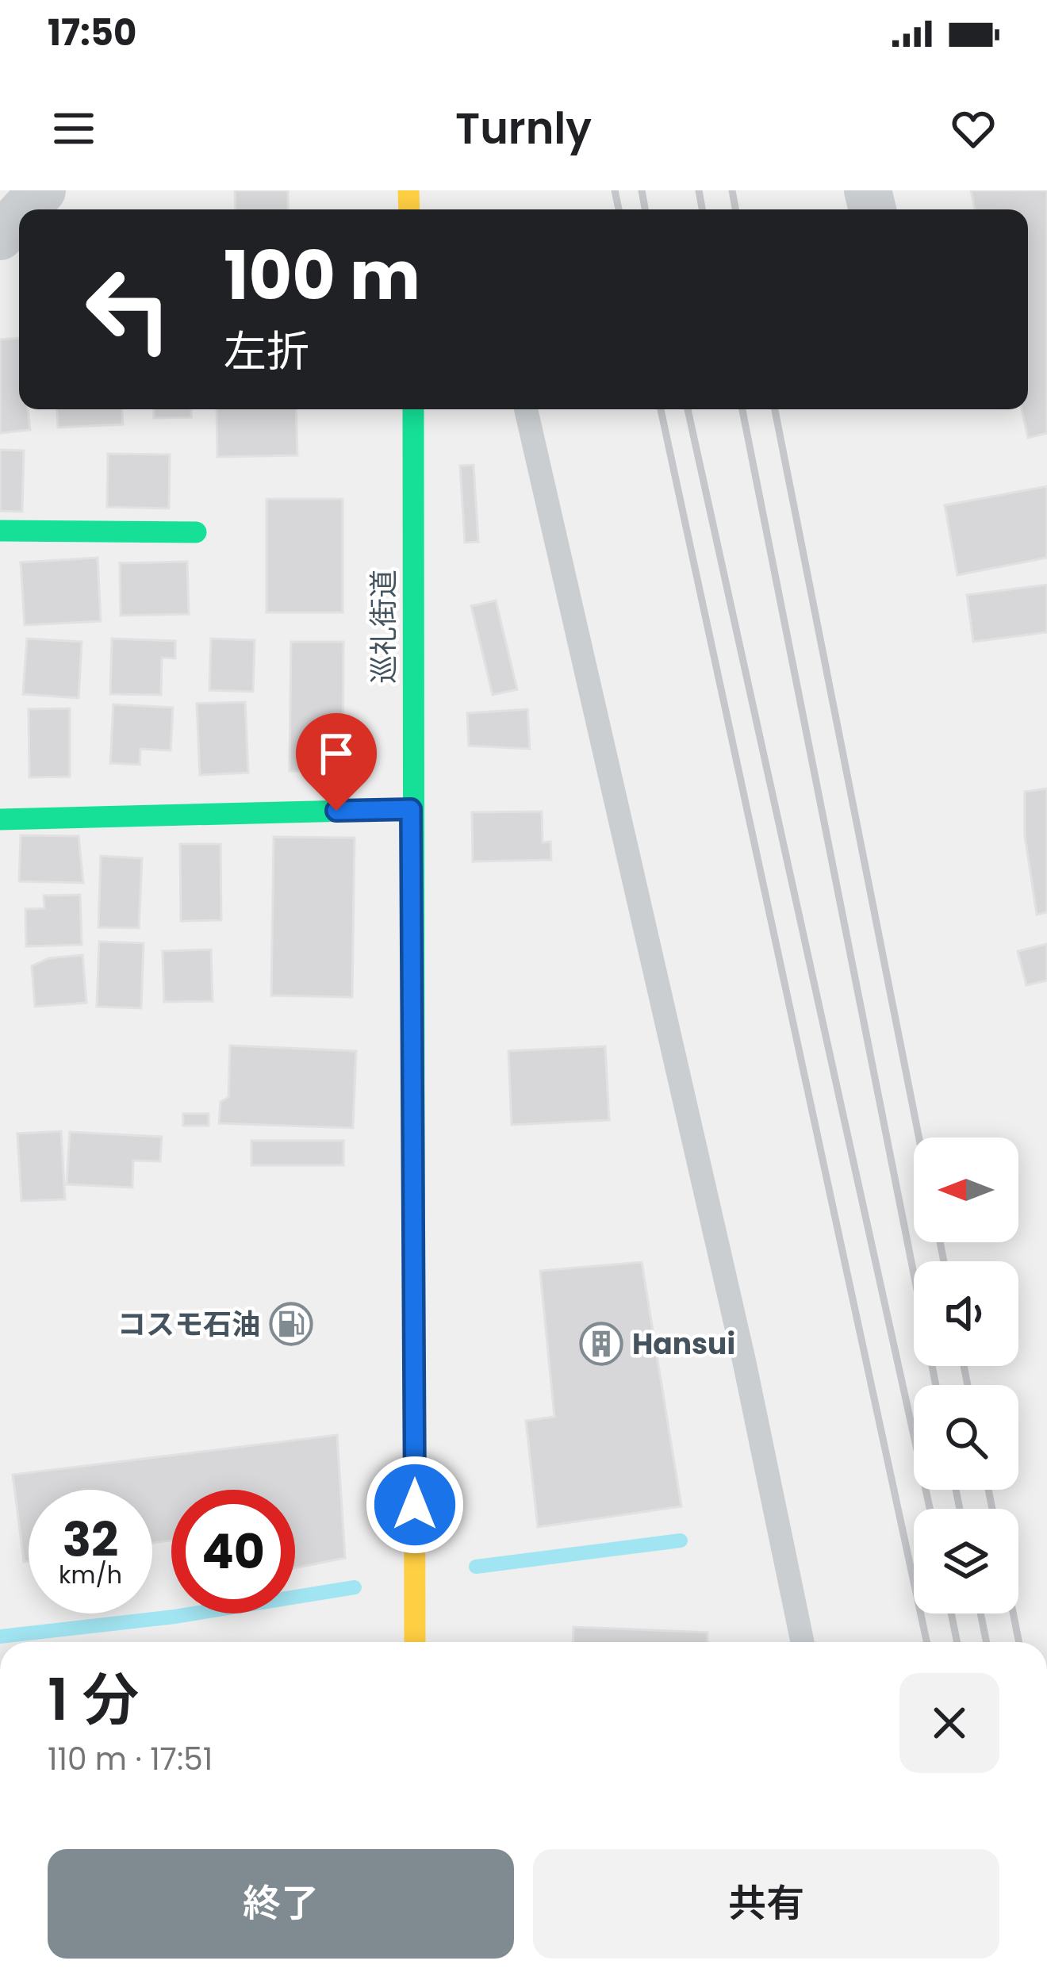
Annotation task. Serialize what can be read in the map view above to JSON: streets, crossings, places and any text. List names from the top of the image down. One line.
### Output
{"streets":{"street":["巡礼街道"]},"places":{"fuel station":["コスモ石油"],"building":["Hansui"]},"north":"left","page":{"status":"17:50","header":"Turnly","turn":["100 m","左折"],"speed":"32 km/h","limit":"40","heading":["1 分","110 m · 17:51"],"buttons":["終了","共有"]}}
